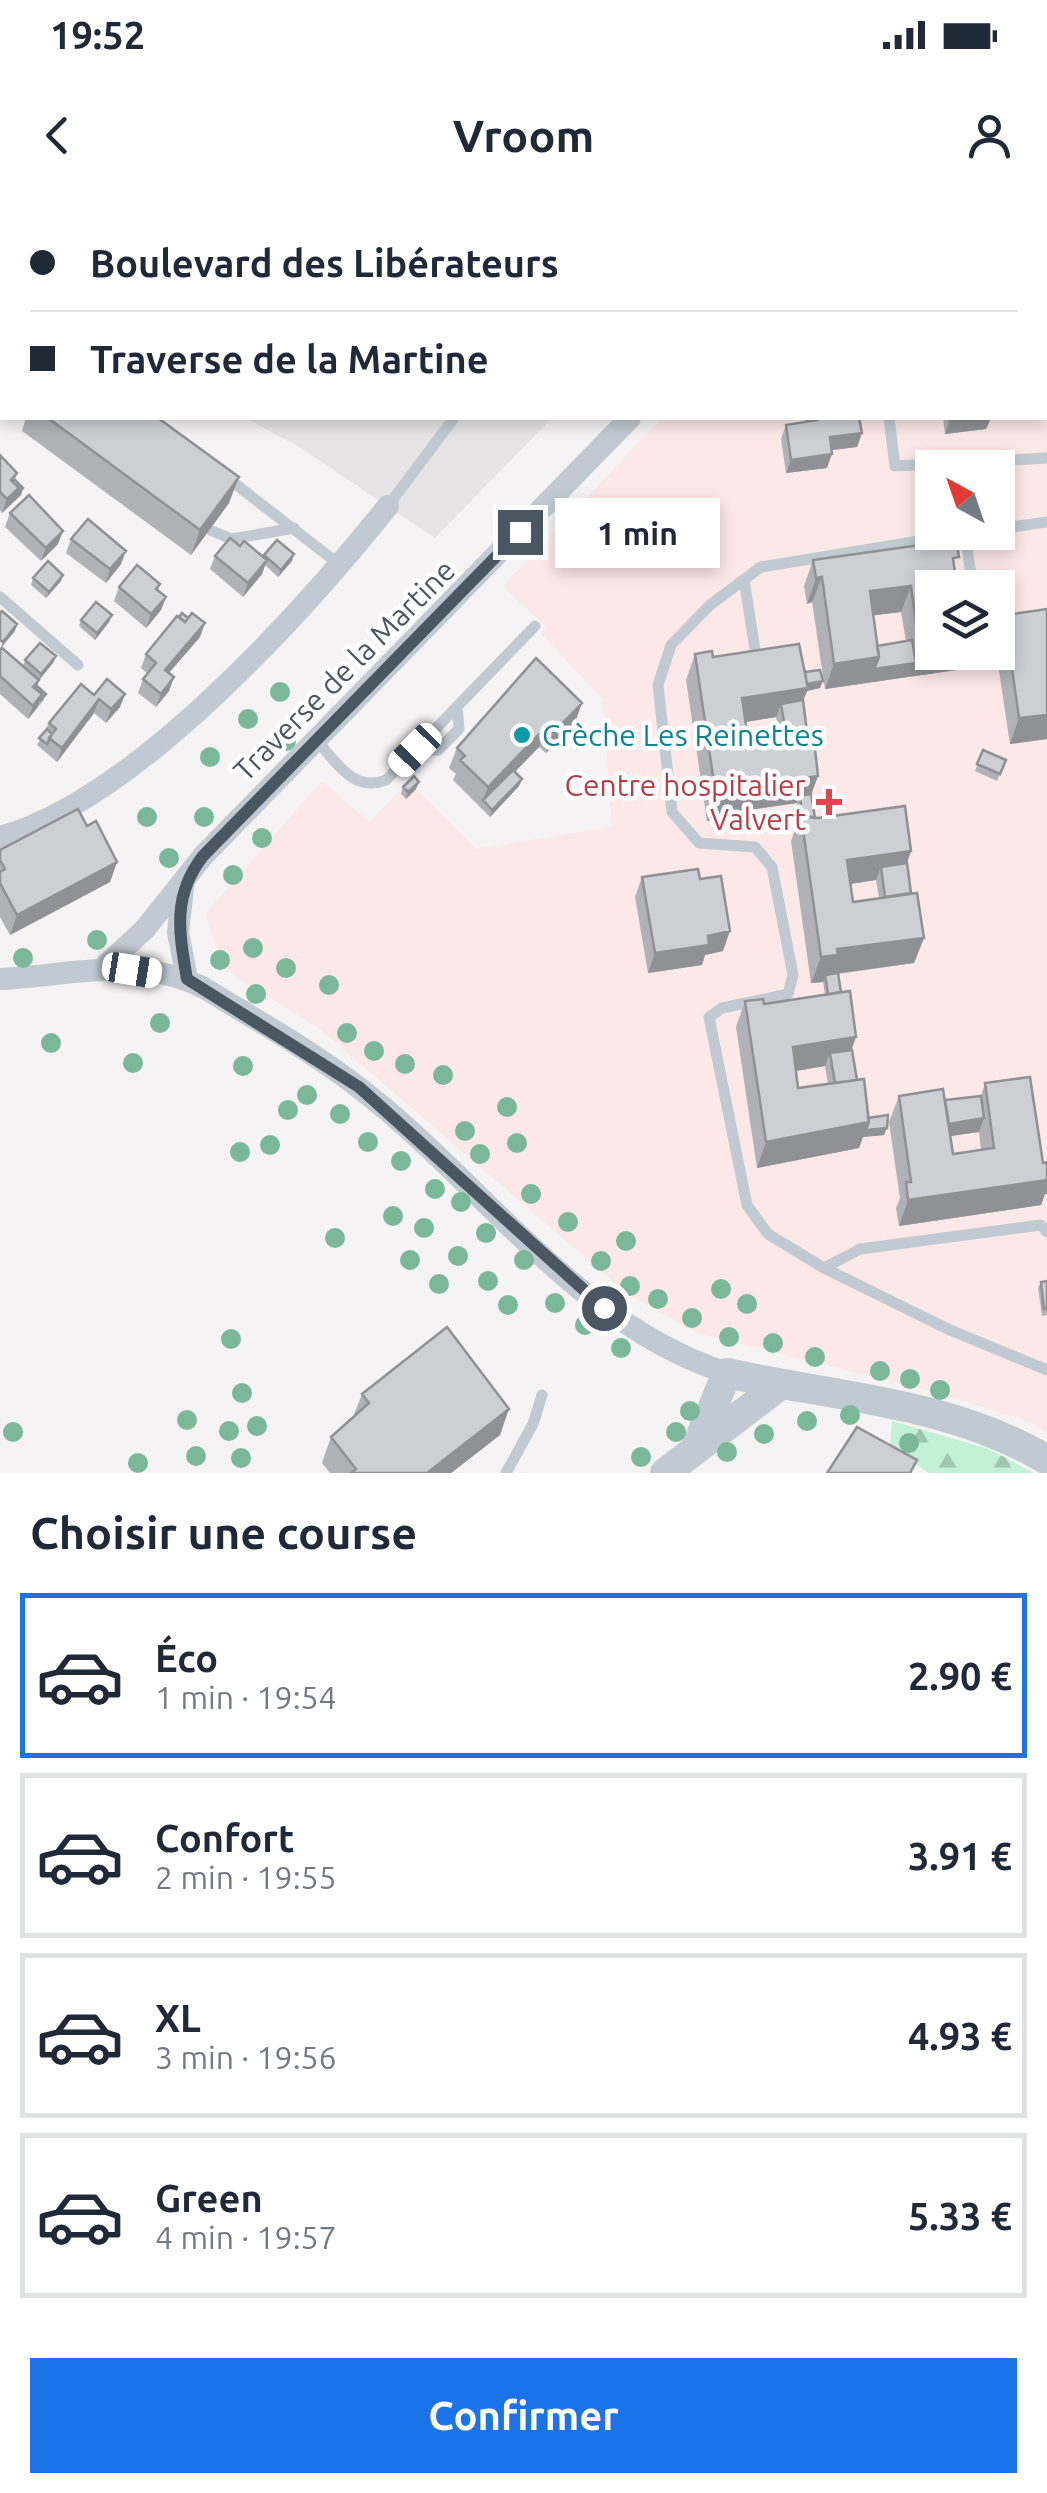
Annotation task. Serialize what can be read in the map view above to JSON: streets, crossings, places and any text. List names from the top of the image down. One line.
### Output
{"streets":{"street":["Traverse de la Martine"]},"places":{"other":["Crèche Les Reinettes"],"health":["Centre hospitalier Valvert"]},"north":"top left","page":{"status":"19:52","header":"Vroom","banner":["Boulevard des Libérateurs","Traverse de la Martine"],"bubble":"1 min","heading":"Choisir une course","list":[{"name":"Éco","note":"1 min · 19:54","value":"2.90 €"},{"name":"Confort","note":"2 min · 19:55","value":"3.91 €"},{"name":"XL","note":"3 min · 19:56","value":"4.93 €"},{"name":"Green","note":"4 min · 19:57","value":"5.33 €"}],"buttons":"Confirmer"}}
